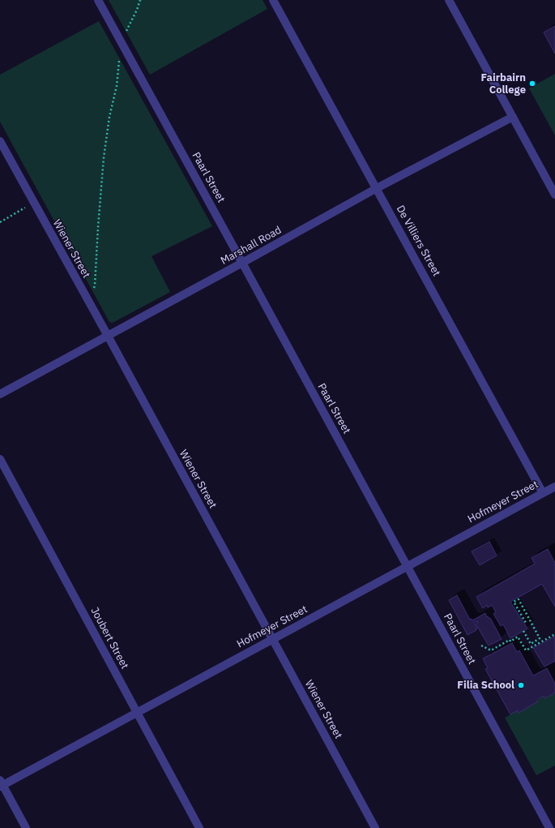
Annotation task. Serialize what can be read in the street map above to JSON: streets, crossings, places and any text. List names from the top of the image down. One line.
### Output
{"streets":{"street":["Paarl Street","De Villiers Street","Marshall Road","Wiener Street","Hofmeyer Street","Joubert Street"]},"crossings":[["Paarl Street","Marshall Road"],["Paarl Street","Hofmeyer Street"],["De Villiers Street","Marshall Road"],["De Villiers Street","Hofmeyer Street"],["Marshall Road","Wiener Street"],["Wiener Street","Hofmeyer Street"],["Hofmeyer Street","Joubert Street"]],"places":["Fairbairn College","Filia School"]}
